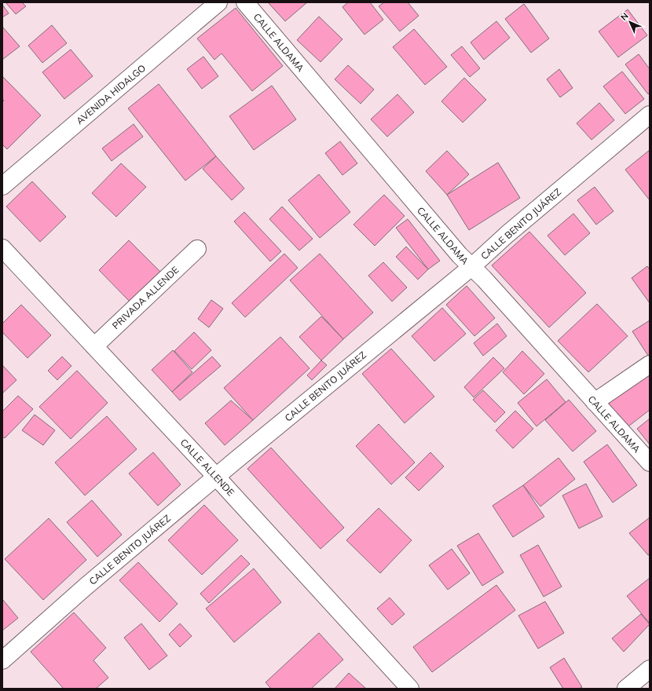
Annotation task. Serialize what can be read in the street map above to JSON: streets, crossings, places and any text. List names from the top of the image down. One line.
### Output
{"streets":{"street":["CALLE ALDAMA","AVENIDA HIDALGO","CALLE BENITO JUÁREZ","PRIVADA ALLENDE","CALLE ALLENDE"]},"crossings":[["CALLE ALDAMA","CALLE BENITO JUÁREZ"],["CALLE BENITO JUÁREZ","CALLE ALLENDE"],["PRIVADA ALLENDE","CALLE ALLENDE"]],"north":"top left"}
